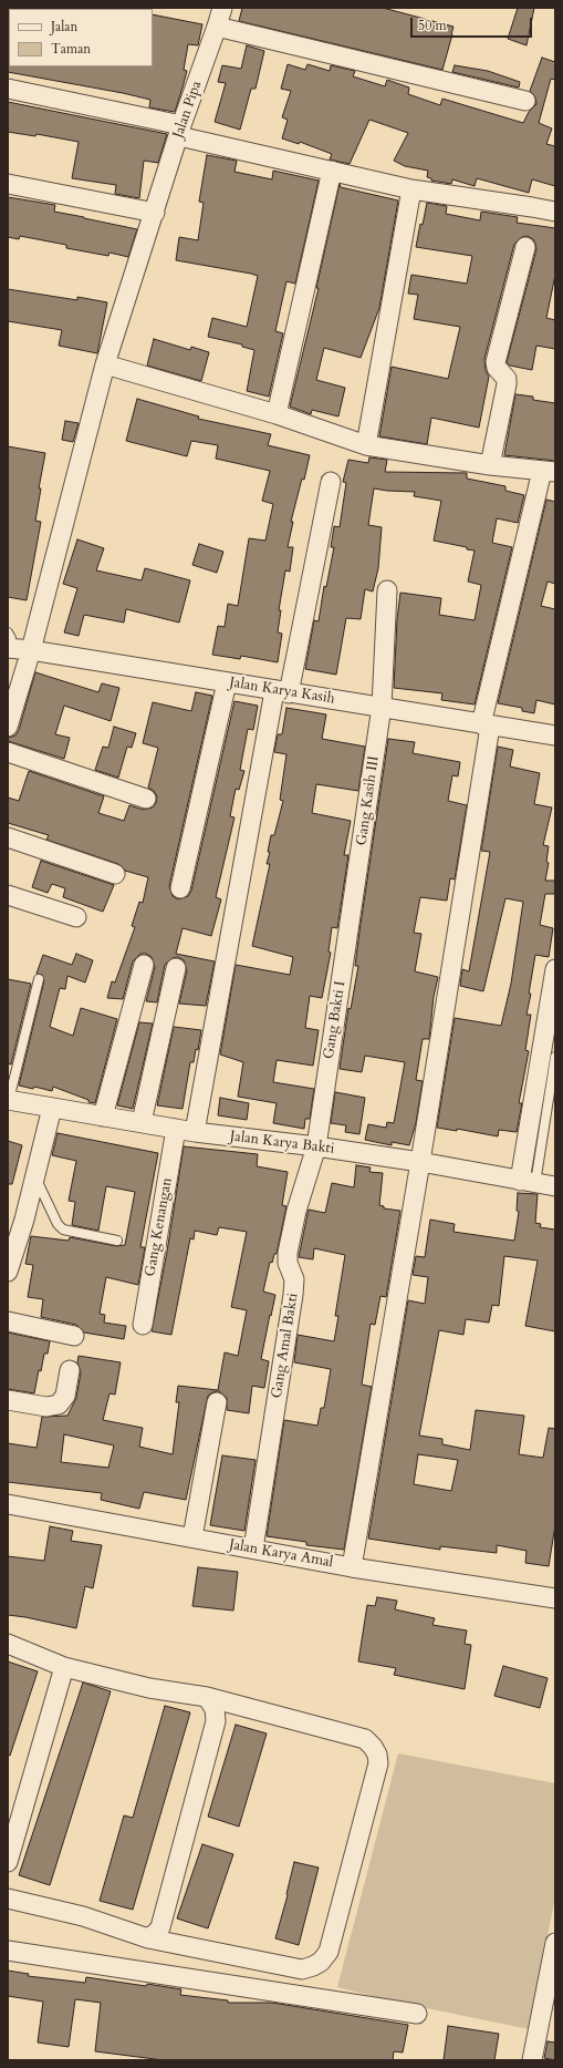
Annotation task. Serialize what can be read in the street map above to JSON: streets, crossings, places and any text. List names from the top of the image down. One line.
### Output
{"streets":{"street":["Jalan Pipa","Jalan Karya Kasih","Gang Kasih III","Gang Bakti I","Jalan Karya Bakti","Gang Kenangan","Gang Amal Bakti","Jalan Karya Amal"]},"crossings":[["Jalan Pipa","Jalan Karya Kasih"],["Jalan Karya Kasih","Gang Kasih III"],["Gang Kasih III","Gang Bakti I"],["Gang Bakti I","Jalan Karya Bakti"],["Gang Bakti I","Gang Amal Bakti"],["Jalan Karya Bakti","Gang Kenangan"],["Jalan Karya Bakti","Gang Amal Bakti"],["Gang Amal Bakti","Jalan Karya Amal"]],"legend":["Jalan","Taman"],"scale_bar":"50 m"}
